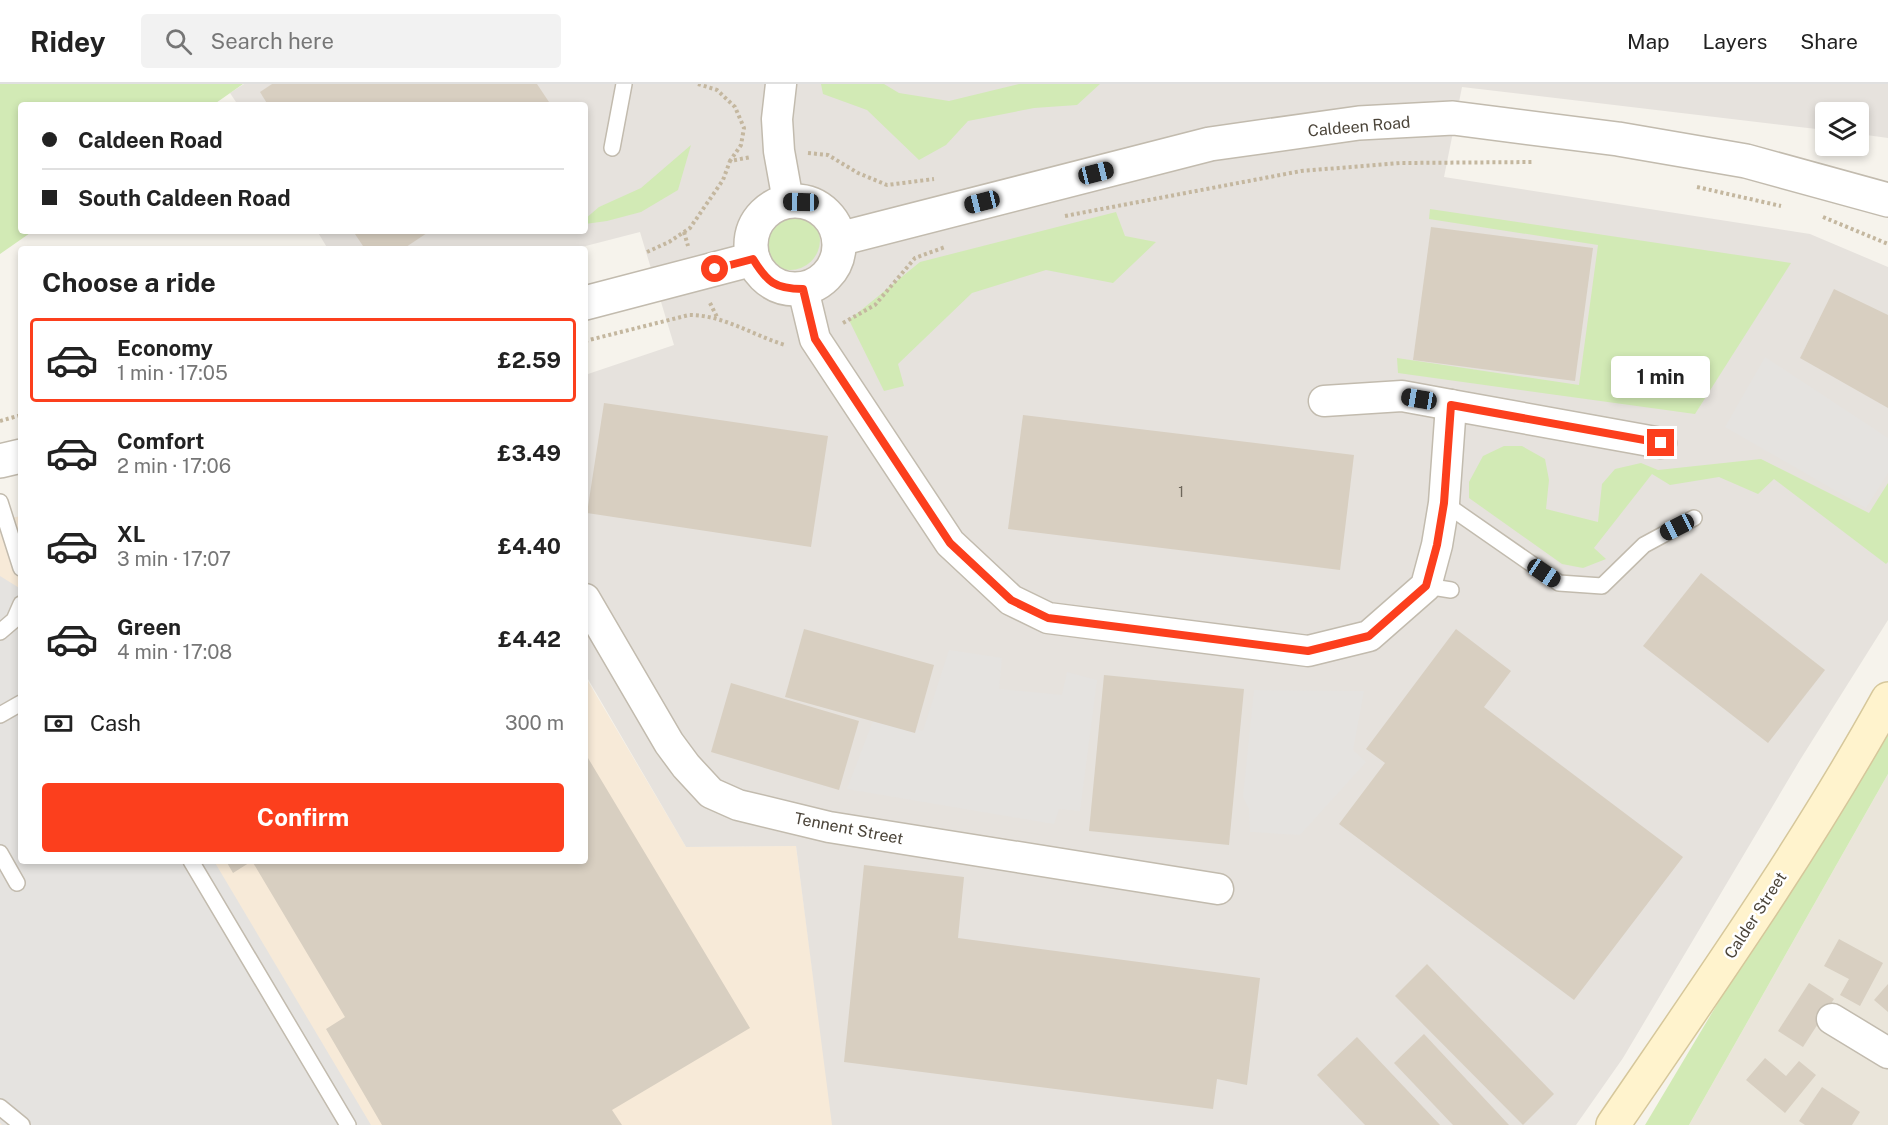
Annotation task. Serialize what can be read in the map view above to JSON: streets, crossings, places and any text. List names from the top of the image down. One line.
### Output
{"streets":{"main road":["Calder Street"],"street":["Caldeen Road","Tennent Street"]},"house_numbers":["1"],"page":{"header":"Ridey","search":"Search here","nav":["Map","Layers","Share"],"banner":["Caldeen Road","South Caldeen Road"],"heading":"Choose a ride","list":[{"name":"Economy","note":"1 min · 17:05","value":"£2.59"},{"name":"Comfort","note":"2 min · 17:06","value":"£3.49"},{"name":"XL","note":"3 min · 17:07","value":"£4.40"},{"name":"Green","note":"4 min · 17:08","value":"£4.42"}],"bubble":"1 min","pay":["Cash","300 m"],"buttons":"Confirm"}}
